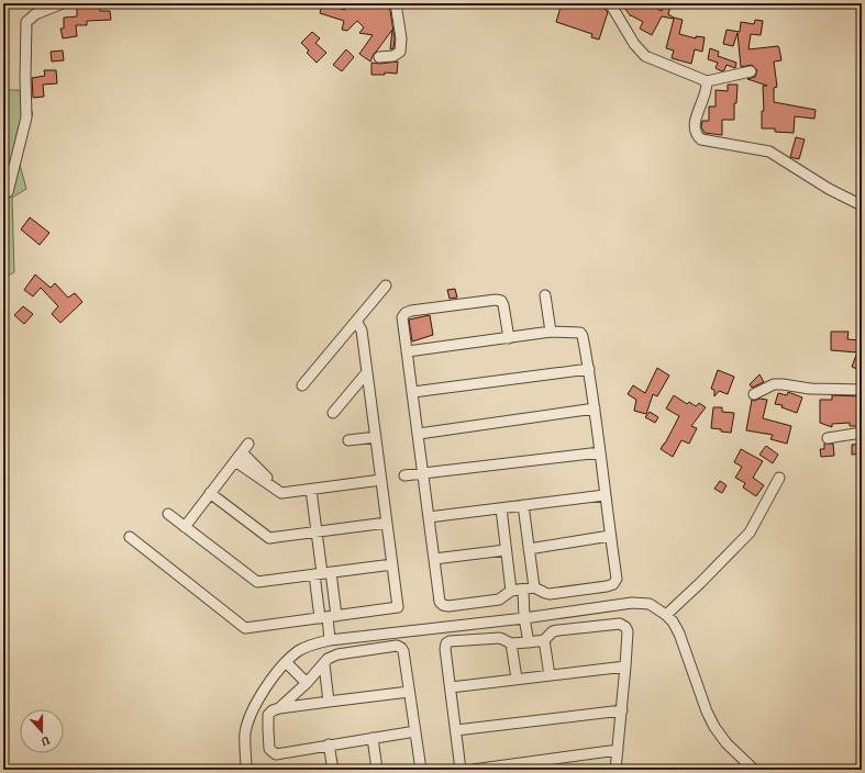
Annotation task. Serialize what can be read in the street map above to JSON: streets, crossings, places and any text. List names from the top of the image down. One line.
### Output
{"north":"bottom"}
